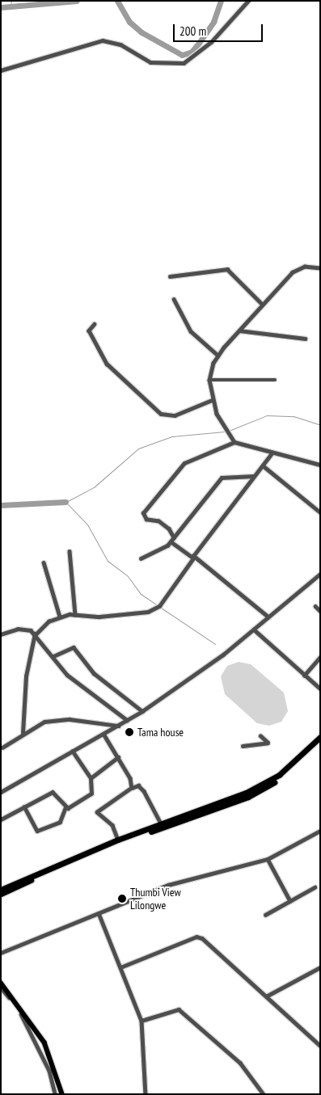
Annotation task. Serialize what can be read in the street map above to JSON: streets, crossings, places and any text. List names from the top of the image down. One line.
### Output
{"places":["Tama house","Thumbi View Lilongwe"],"scale_bar":"200 m"}
